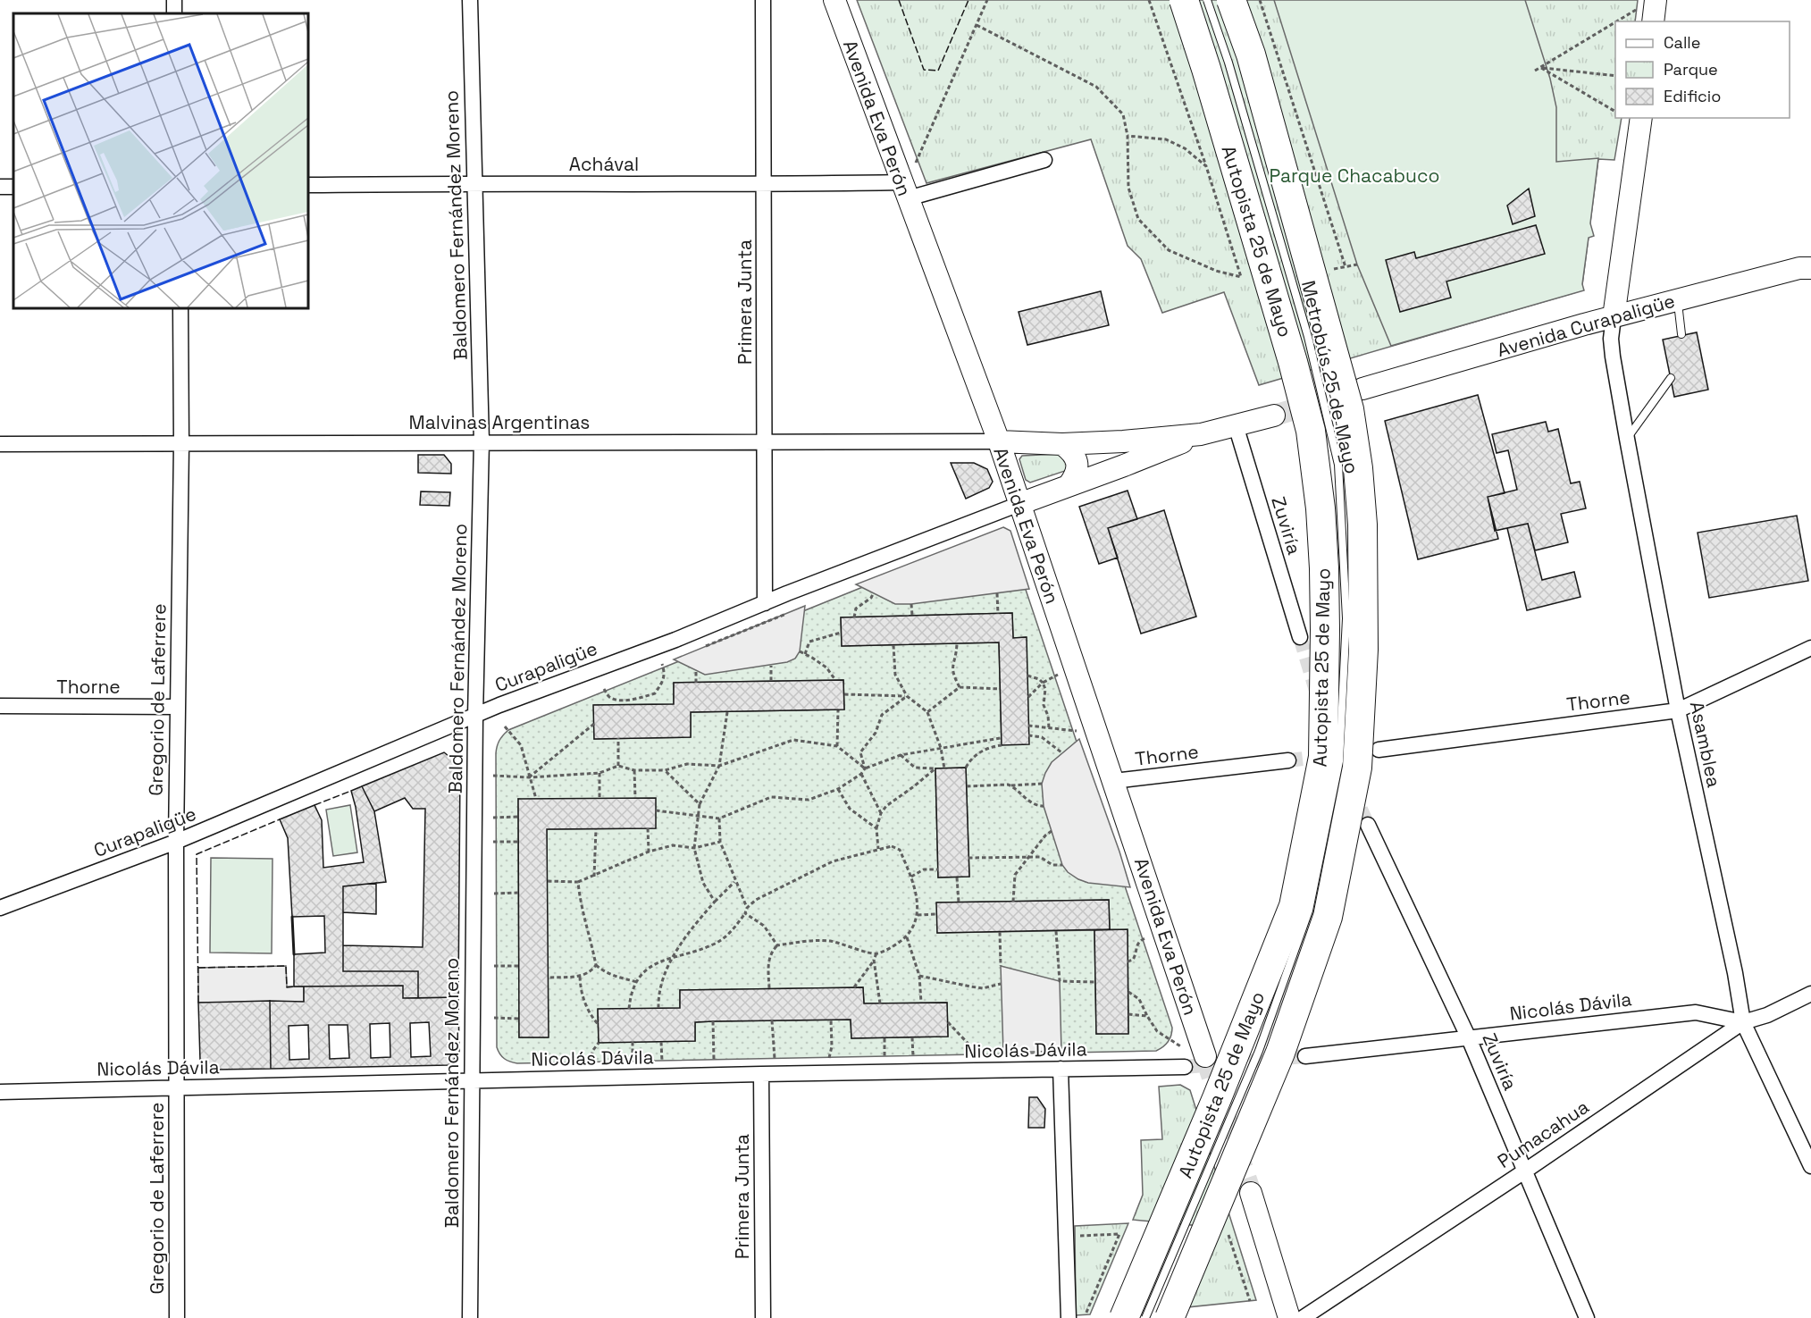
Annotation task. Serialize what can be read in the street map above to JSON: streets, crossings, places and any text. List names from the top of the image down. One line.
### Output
{"streets":{"highway":["Autopista 25 de Mayo"],"main road":["Avenida Eva Perón","Avenida Curapaligüe"],"street":["Achával","Baldomero Fernández Moreno","Primera Junta","Malvinas Argentinas","Zuviría","Curapaligüe","Thorne","Gregorio de Laferrere","Asamblea","Nicolás Dávila","Pumacahua"],"lane":["Metrobús 25 de Mayo"]},"crossings":[["Avenida Eva Perón","Achával"],["Avenida Eva Perón","Malvinas Argentinas"],["Avenida Eva Perón","Curapaligüe"],["Avenida Eva Perón","Thorne"],["Achával","Baldomero Fernández Moreno"],["Achával","Primera Junta"],["Baldomero Fernández Moreno","Malvinas Argentinas"],["Baldomero Fernández Moreno","Curapaligüe"],["Baldomero Fernández Moreno","Nicolás Dávila"],["Primera Junta","Malvinas Argentinas"],["Primera Junta","Curapaligüe"],["Primera Junta","Nicolás Dávila"],["Avenida Curapaligüe","Asamblea"],["Malvinas Argentinas","Gregorio de Laferrere"],["Zuviría","Nicolás Dávila"],["Zuviría","Pumacahua"],["Curapaligüe","Gregorio de Laferrere"],["Thorne","Gregorio de Laferrere"],["Thorne","Asamblea"],["Gregorio de Laferrere","Nicolás Dávila"],["Asamblea","Nicolás Dávila"],["Asamblea","Pumacahua"],["Nicolás Dávila","Pumacahua"]],"parks":["Parque Chacabuco"],"legend":["Calle","Parque","Edificio"]}
